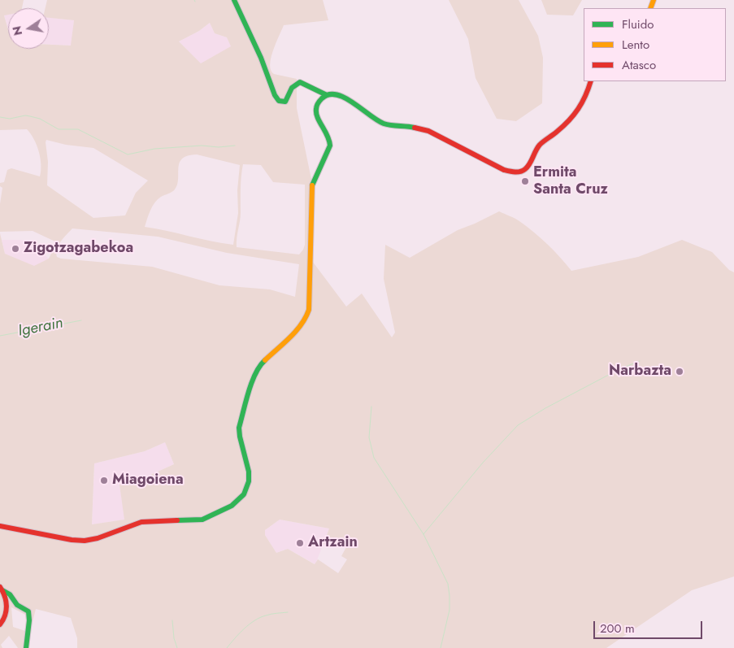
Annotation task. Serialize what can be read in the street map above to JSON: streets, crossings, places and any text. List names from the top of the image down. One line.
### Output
{"water":["Igerain"],"places":["Ermita Santa Cruz","Zigotzagabekoa","Narbazta","Miagoiena","Artzain"],"legend":["Fluido","Lento","Atasco"],"scale_bar":"200 m","north":"left"}
